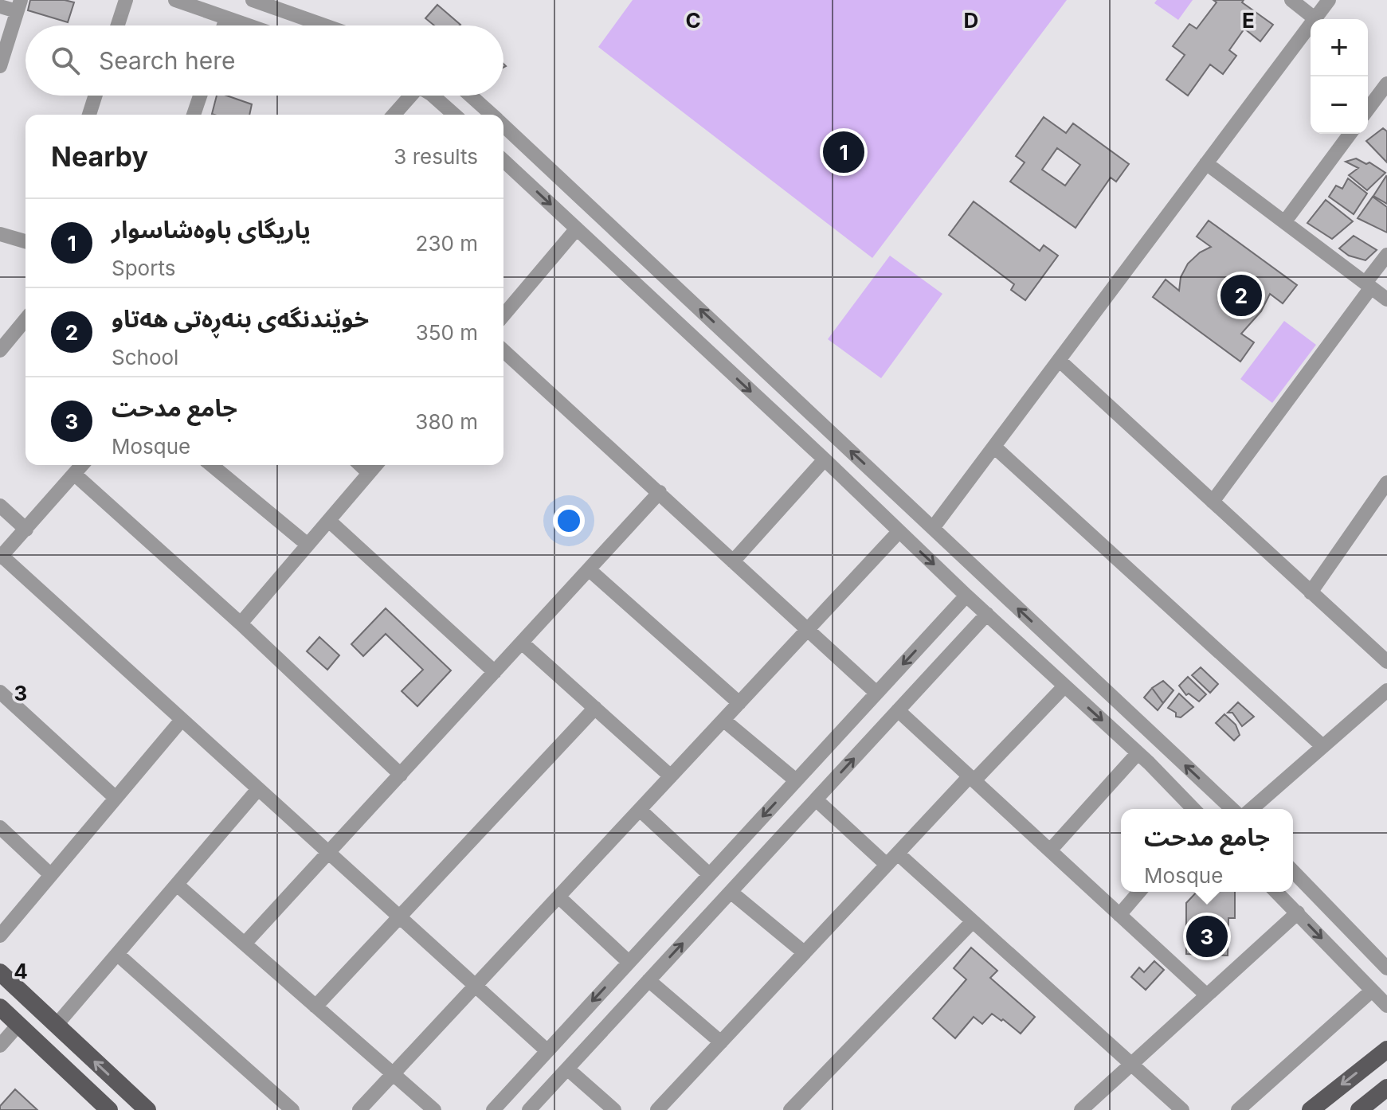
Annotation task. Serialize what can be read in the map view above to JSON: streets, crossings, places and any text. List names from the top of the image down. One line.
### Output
{"page":{"map_buttons":["+","−"],"search":"Search here","heading":["Nearby","3 results"],"pins":["1","2","3"],"list":[{"mark":"1","name":"یاریگای باوەشاسوار","note":"Sports","value":"230 m"},{"mark":"2","name":"خوێندنگەی بنەڕەتی هەتاو","note":"School","value":"350 m"},{"mark":"3","name":"جامع مدحت","note":"Mosque","value":"380 m"}],"popup":["جامع مدحت","Mosque"]},"grid":{"columns":["C","D","E"],"rows":["3","4"]}}
